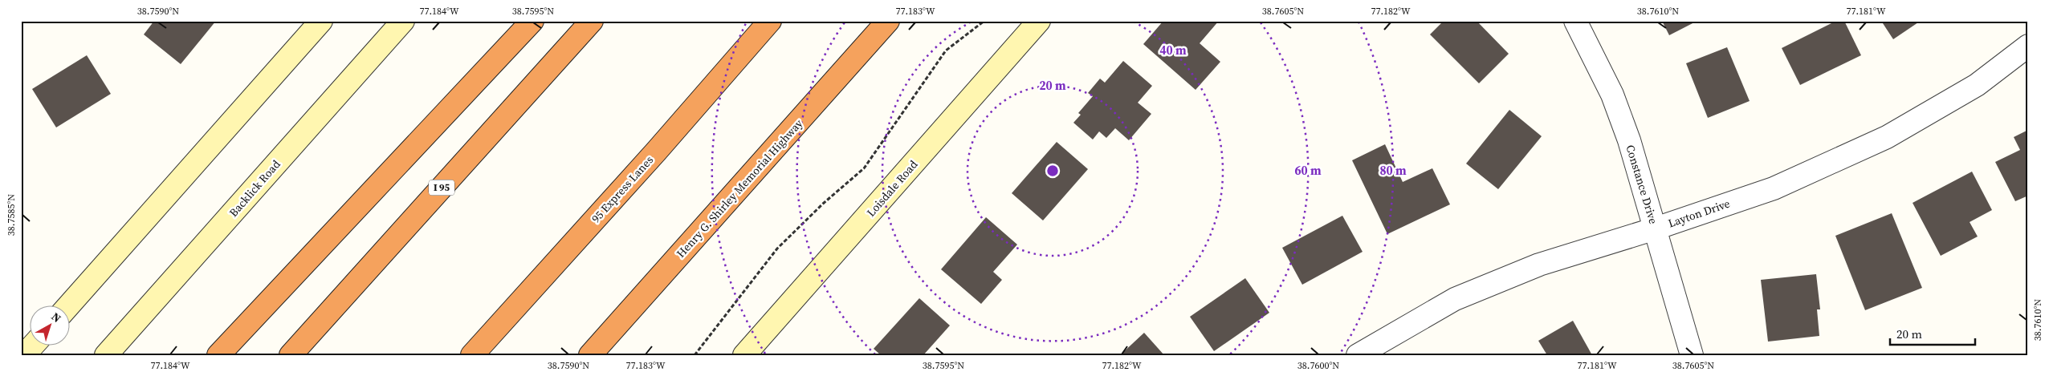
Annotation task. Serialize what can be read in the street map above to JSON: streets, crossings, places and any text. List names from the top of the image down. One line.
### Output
{"streets":{"highway":["I 95","Henry G. Shirley Memorial Highway","95 Express Lanes"],"main road":["Backlick Road","Loisdale Road"],"street":["Constance Drive","Layton Drive"]},"crossings":[["Constance Drive","Layton Drive"]],"scale_bar":"20 m","north":"top right","coordinates":["38.7590°N","77.184°W","38.7595°N","77.183°W","38.7605°N","77.182°W","38.7610°N","77.181°W","38.7585°N","38.7600°N"],"rings":["40 m","20 m","60 m","80 m"]}
